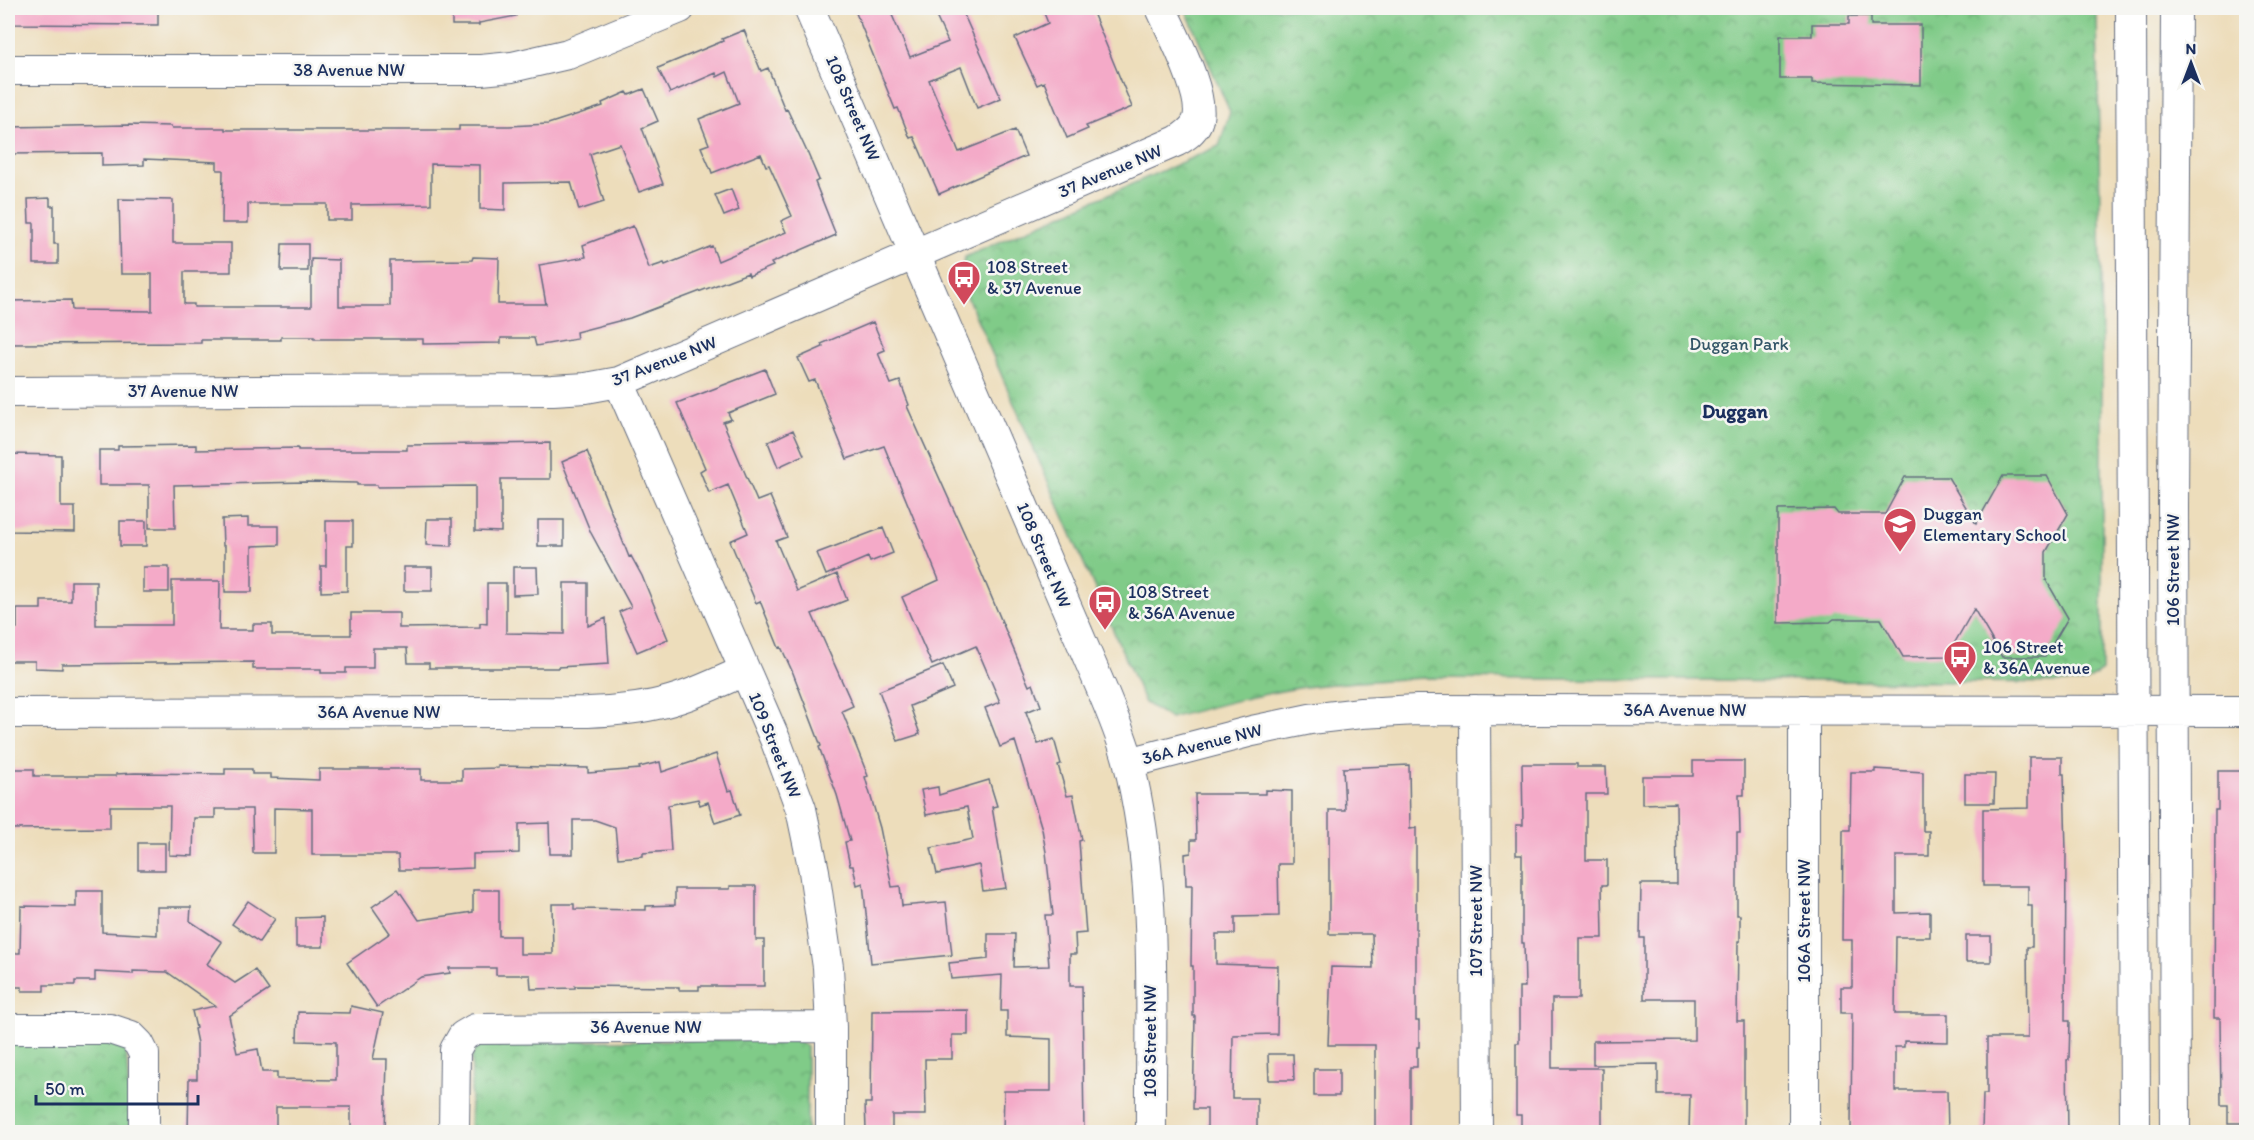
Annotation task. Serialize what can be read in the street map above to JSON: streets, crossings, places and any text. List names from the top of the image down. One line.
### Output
{"streets":{"street":["38 Avenue NW","108 Street NW","37 Avenue NW","106 Street NW","36A Avenue NW","109 Street NW","107 Street NW","106A Street NW","36 Avenue NW"]},"crossings":[["108 Street NW","37 Avenue NW"],["108 Street NW","36A Avenue NW"],["37 Avenue NW","109 Street NW"],["106 Street NW","36A Avenue NW"],["36A Avenue NW","109 Street NW"],["36A Avenue NW","107 Street NW"],["36A Avenue NW","106A Street NW"],["109 Street NW","36 Avenue NW"]],"districts":["Duggan"],"parks":["Duggan Park"],"places":{"bus stop":["108 Street & 37 Avenue","108 Street & 36A Avenue","106 Street & 36A Avenue"],"school or university":["Duggan Elementary School"]},"scale_bar":"50 m","north":"top"}
